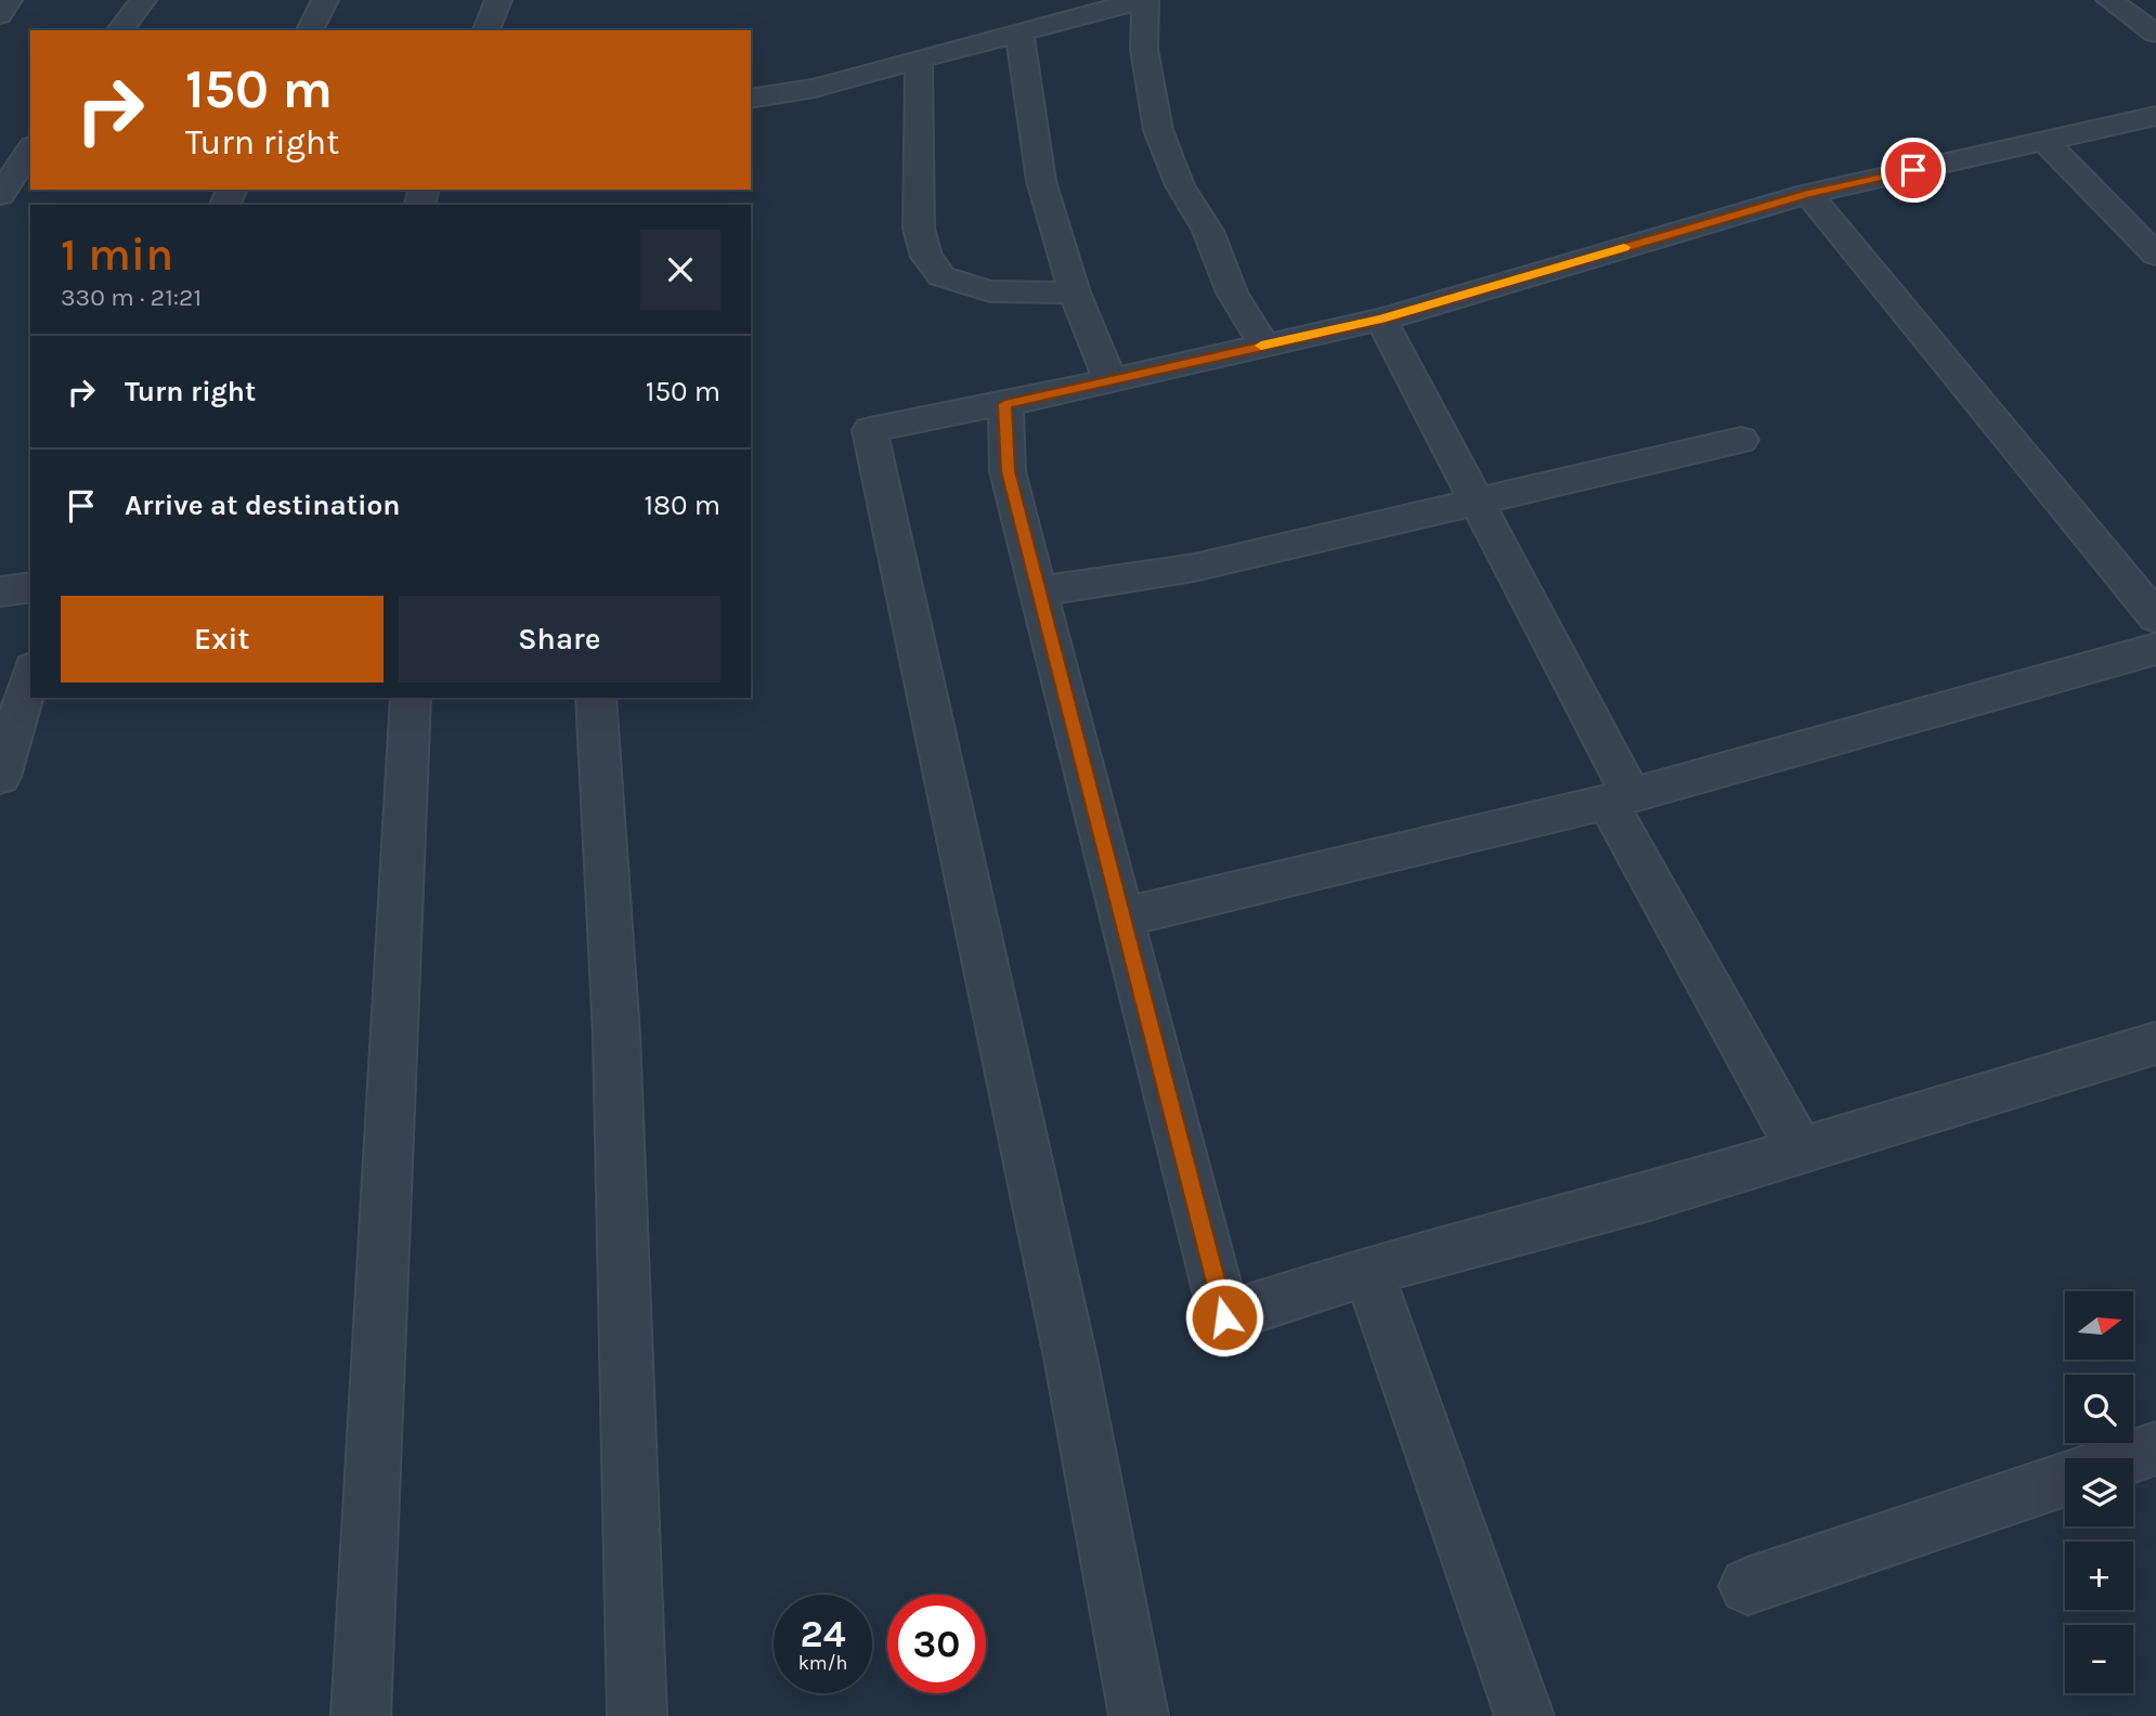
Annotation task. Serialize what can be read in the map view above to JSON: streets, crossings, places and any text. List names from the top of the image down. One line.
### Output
{"north":"right","page":{"turn":["150 m","Turn right"],"heading":["1 min","330 m · 21:21"],"list":[{"name":"Turn right","value":"150 m"},{"name":"Arrive at destination","value":"180 m"}],"buttons":["Exit","Share"],"map_buttons":["+","−"],"speed":"24 km/h","limit":"30"}}
